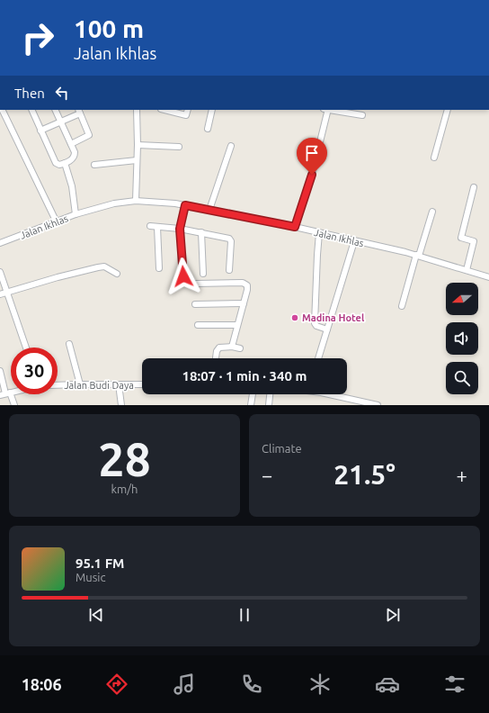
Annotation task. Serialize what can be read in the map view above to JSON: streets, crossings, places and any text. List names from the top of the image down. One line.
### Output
{"streets":{"street":["Jalan Ikhlas","Jalan Budi Daya"]},"places":["Madina Hotel"],"north":"left","page":{"turn":["100 m","Jalan Ikhlas"],"then":"Then","limit":"30","trip":"18:07 · 1 min · 340 m","tile":[["28","km/h"],"Climate"],"heat":["−","21.5°","+"],"song":["95.1 FM","Music"],"tabs":"18:06"}}
